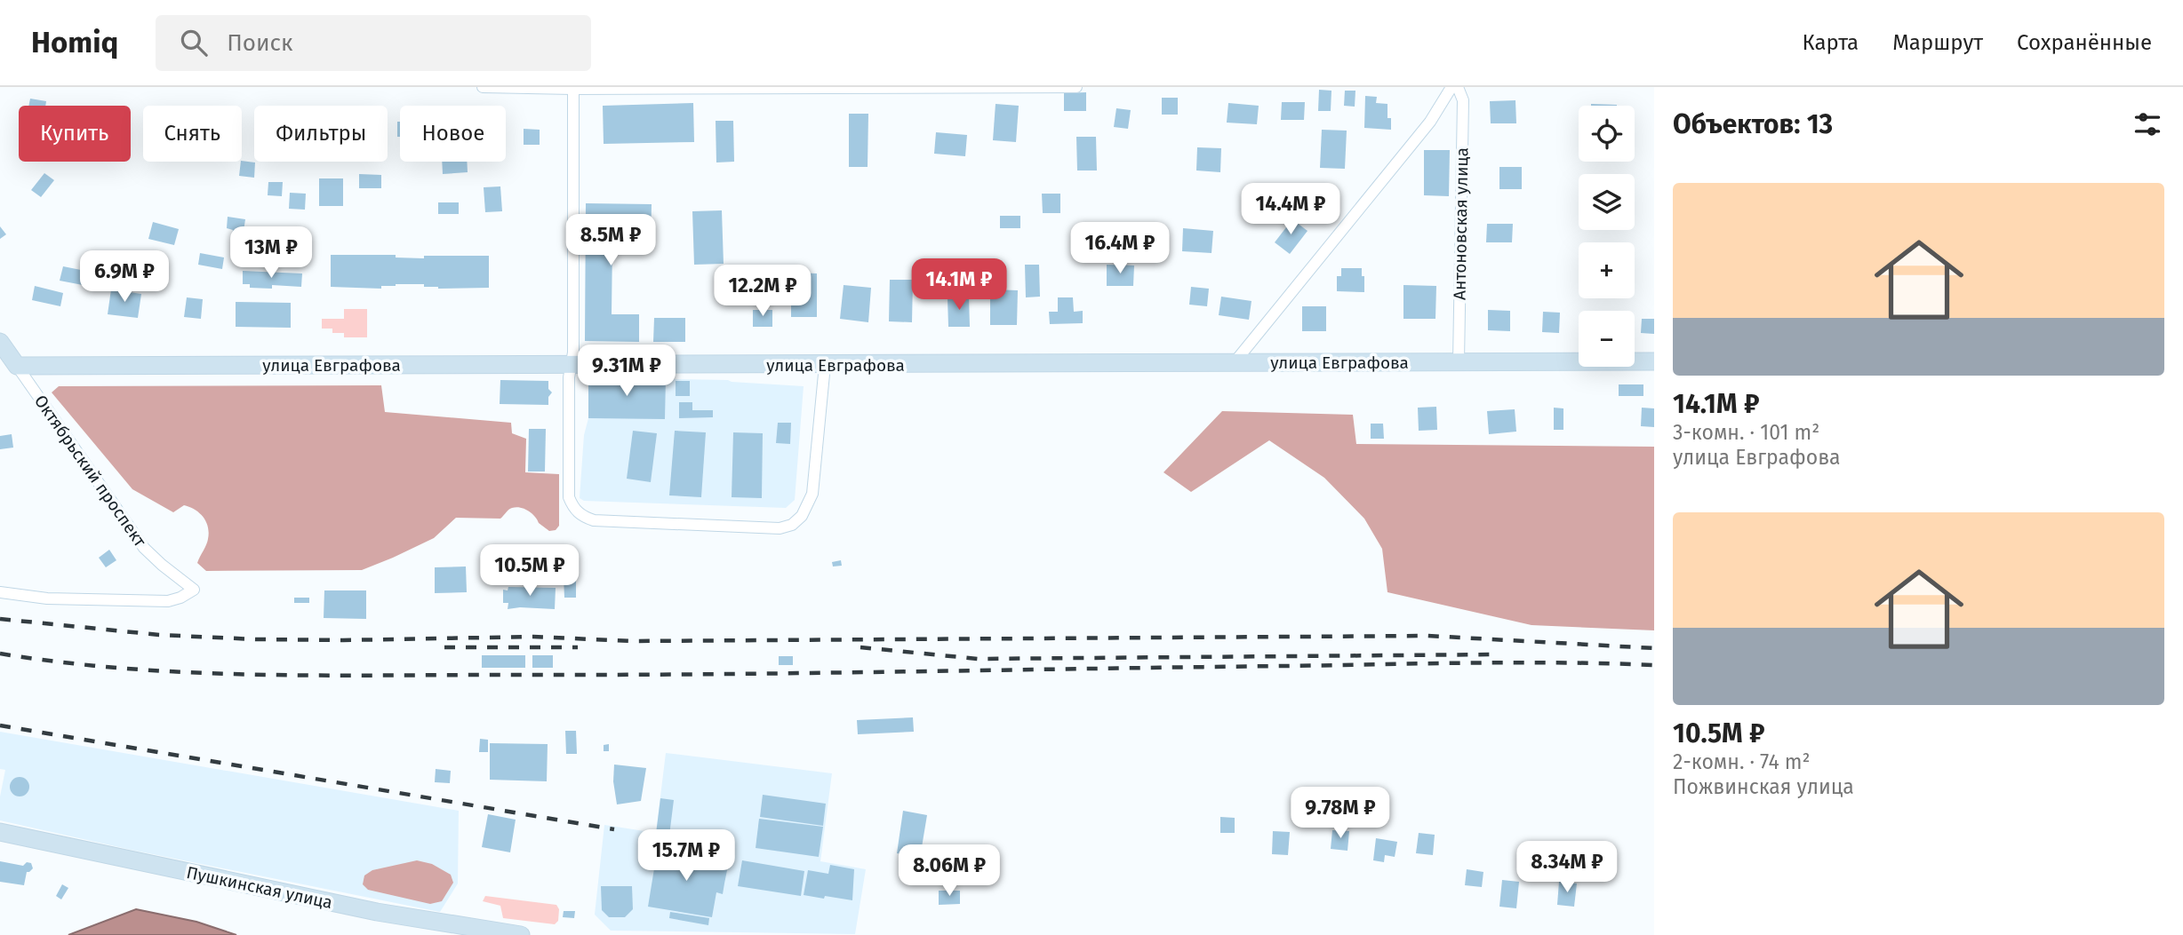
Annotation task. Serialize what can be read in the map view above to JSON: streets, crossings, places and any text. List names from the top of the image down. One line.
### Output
{"streets":{"street":["Антоновская улица","улица Евграфова","Октябрьский проспект","Пушкинская улица"]},"crossings":[["Антоновская улица","улица Евграфова"],["улица Евграфова","Октябрьский проспект"]],"page":{"header":"Homiq","search":"Поиск","nav":["Карта","Маршрут","Сохранённые"],"heading":"Объектов: 13","map_buttons":["+","−"],"chip":["Купить","Снять","Фильтры","Новое"],"list":[{"name":"14.1M ₽","note":"3-комн. · 101 m² · улица Евграфова"},{"name":"10.5M ₽","note":"2-комн. · 74 m² · Пожвинская улица"}],"price":["14.4M ₽","8.5M ₽","16.4M ₽","13M ₽","6.9M ₽","14.1M ₽","12.2M ₽","9.31M ₽","10.5M ₽","9.78M ₽","15.7M ₽","8.34M ₽","8.06M ₽"]}}
